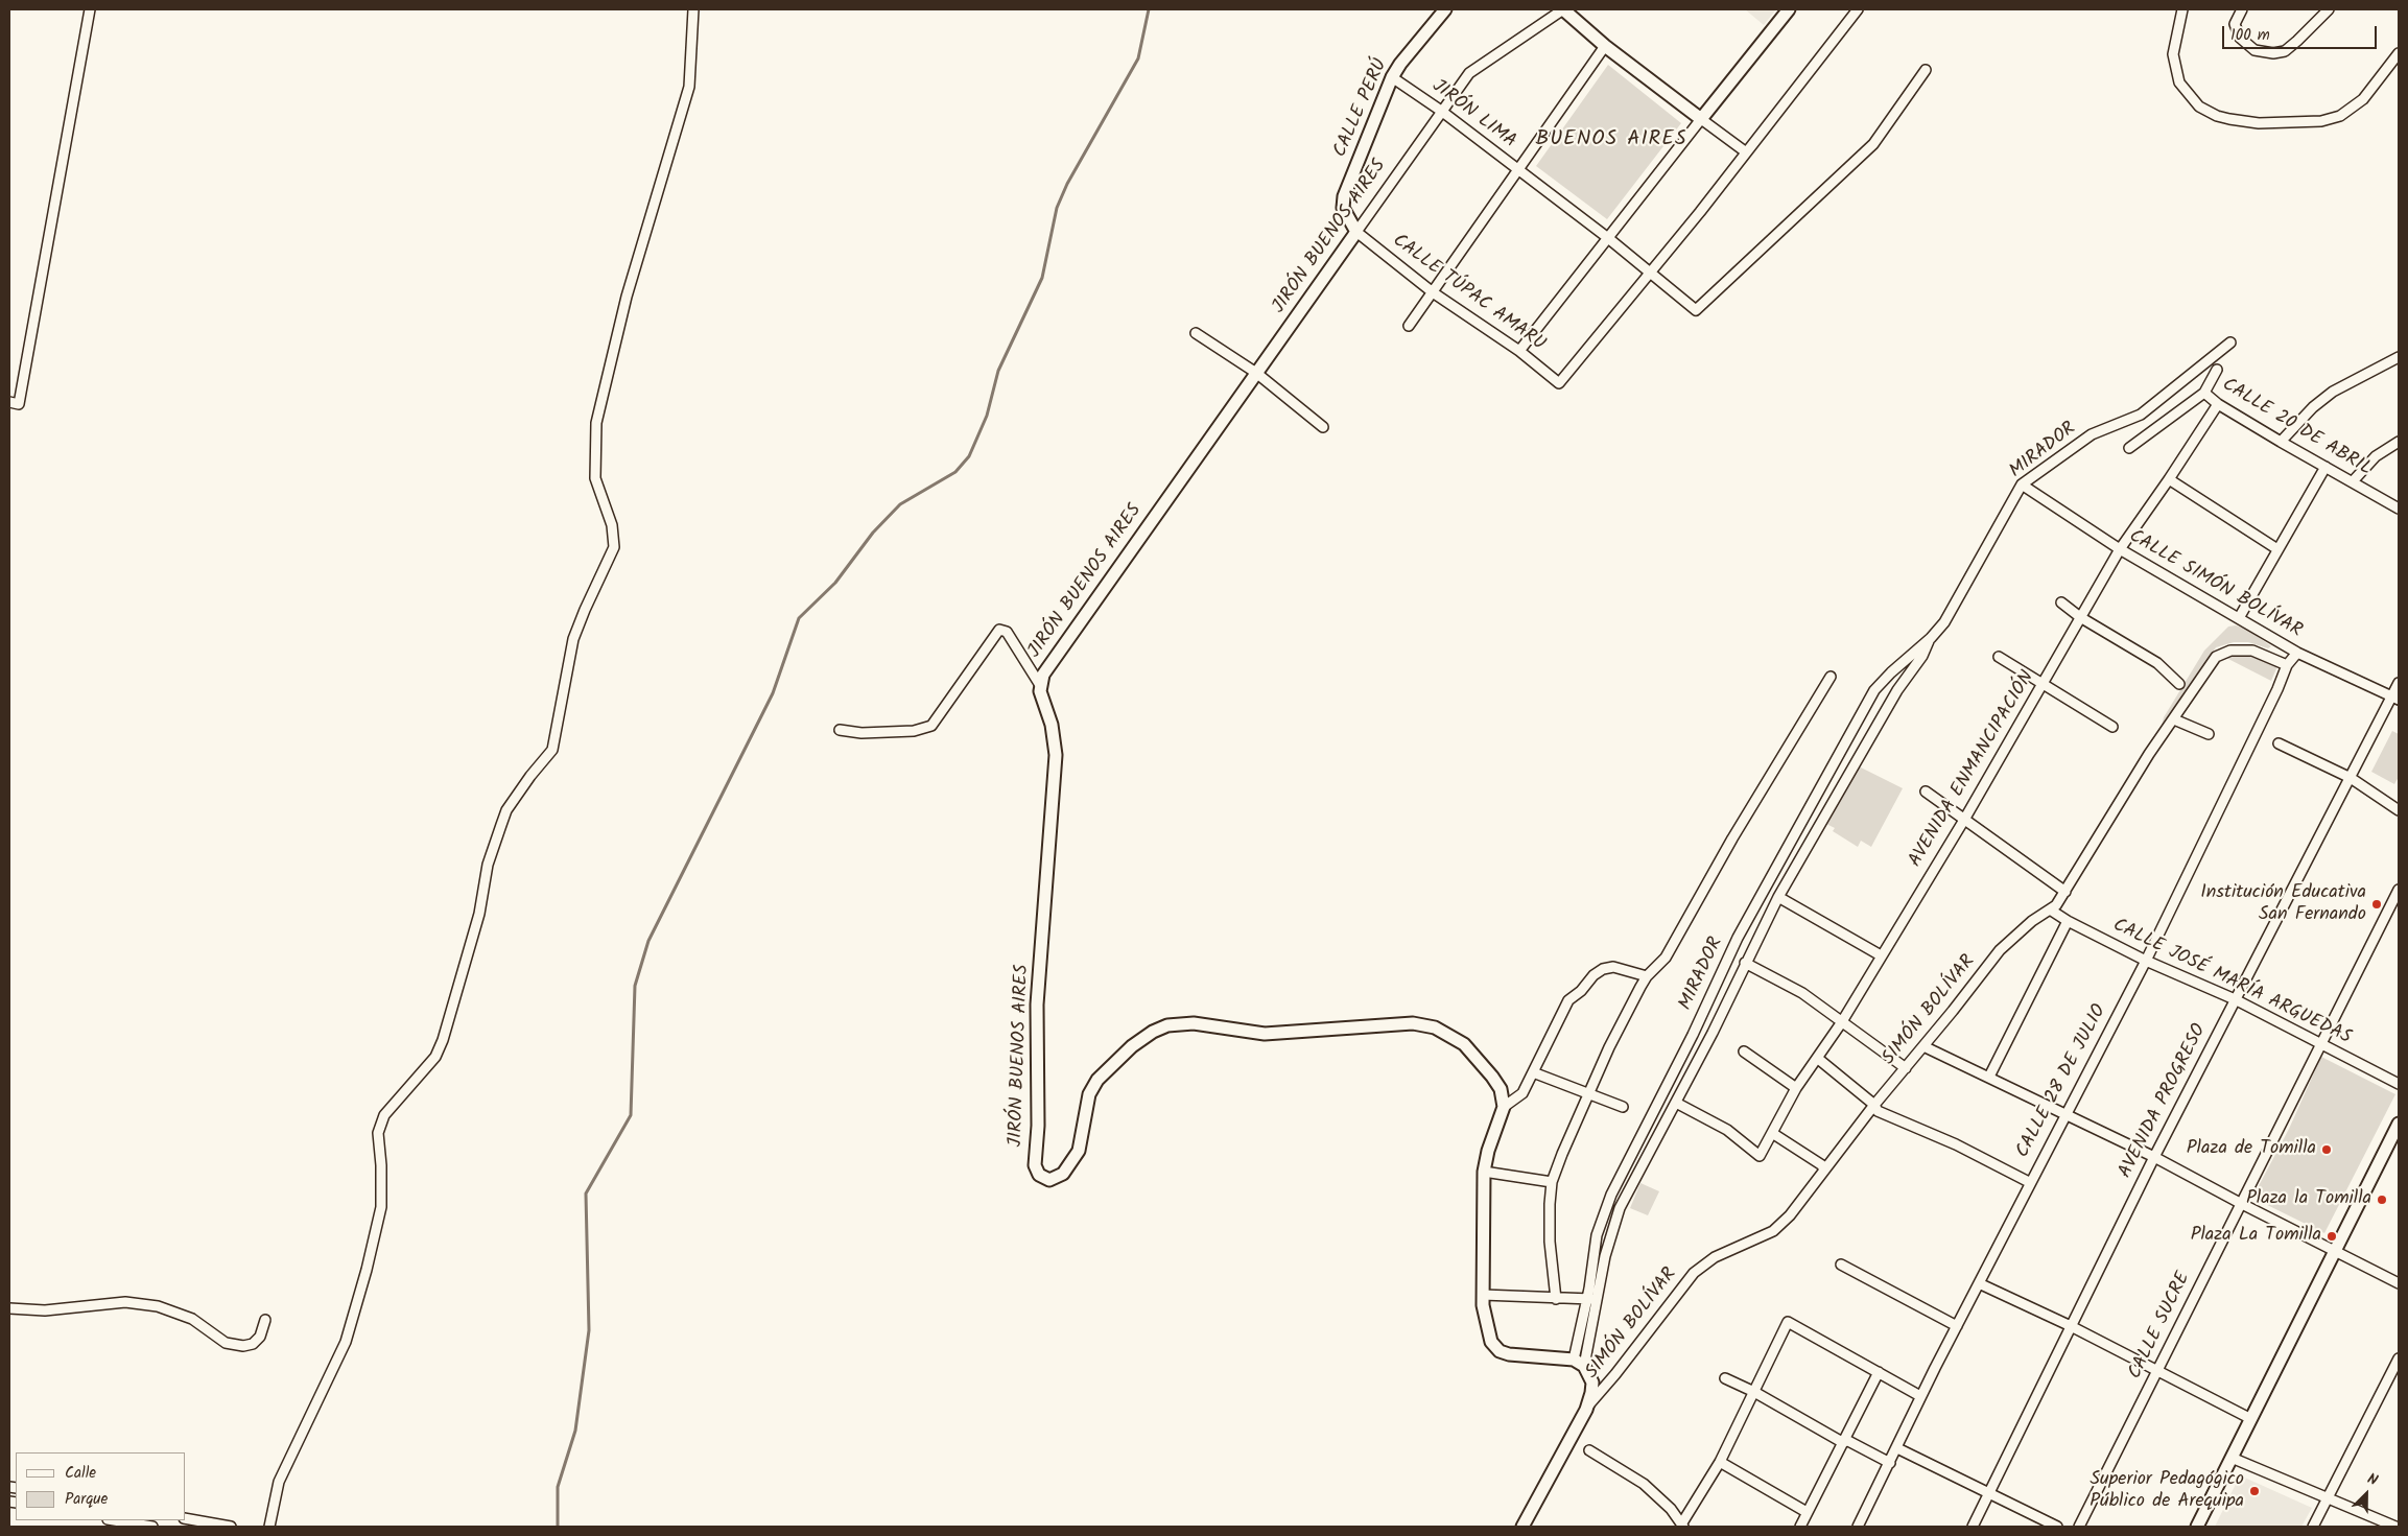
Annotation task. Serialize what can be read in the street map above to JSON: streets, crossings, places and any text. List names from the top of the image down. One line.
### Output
{"streets":{"street":["CALLE PERÚ","JIRÓN LIMA","JIRÓN BUENOS AIRES","CALLE TÚPAC AMARU","CALLE 20 DE ABRIL","MIRADOR","CALLE SIMÓN BOLÍVAR","AVENIDA ENMANCIPACIÓN","CALLE JOSÉ MARÍA ARGUEDAS","SIMÓN BOLÍVAR","CALLE 28 DE JULIO","AVENIDA PROGRESO","CALLE SUCRE"]},"crossings":[["CALLE PERÚ","JIRÓN LIMA"],["CALLE PERÚ","JIRÓN BUENOS AIRES"],["CALLE PERÚ","CALLE TÚPAC AMARU"],["JIRÓN LIMA","JIRÓN BUENOS AIRES"],["JIRÓN LIMA","CALLE TÚPAC AMARU"],["JIRÓN BUENOS AIRES","CALLE TÚPAC AMARU"],["CALLE 20 DE ABRIL","AVENIDA ENMANCIPACIÓN"],["MIRADOR","CALLE SIMÓN BOLÍVAR"],["MIRADOR","AVENIDA ENMANCIPACIÓN"],["CALLE SIMÓN BOLÍVAR","AVENIDA ENMANCIPACIÓN"],["CALLE SIMÓN BOLÍVAR","CALLE 28 DE JULIO"],["CALLE SIMÓN BOLÍVAR","AVENIDA PROGRESO"],["CALLE JOSÉ MARÍA ARGUEDAS","SIMÓN BOLÍVAR"],["CALLE JOSÉ MARÍA ARGUEDAS","CALLE 28 DE JULIO"],["CALLE JOSÉ MARÍA ARGUEDAS","AVENIDA PROGRESO"],["CALLE JOSÉ MARÍA ARGUEDAS","CALLE SUCRE"],["SIMÓN BOLÍVAR","CALLE 28 DE JULIO"]],"districts":["BUENOS AIRES"],"places":["Institución Educativa San Fernando","Plaza de Tomilla","Plaza la Tomilla","Plaza La Tomilla","Superior Pedagógico Público de Arequipa"],"legend":["Calle","Parque"],"scale_bar":"100 m","north":"top right"}
